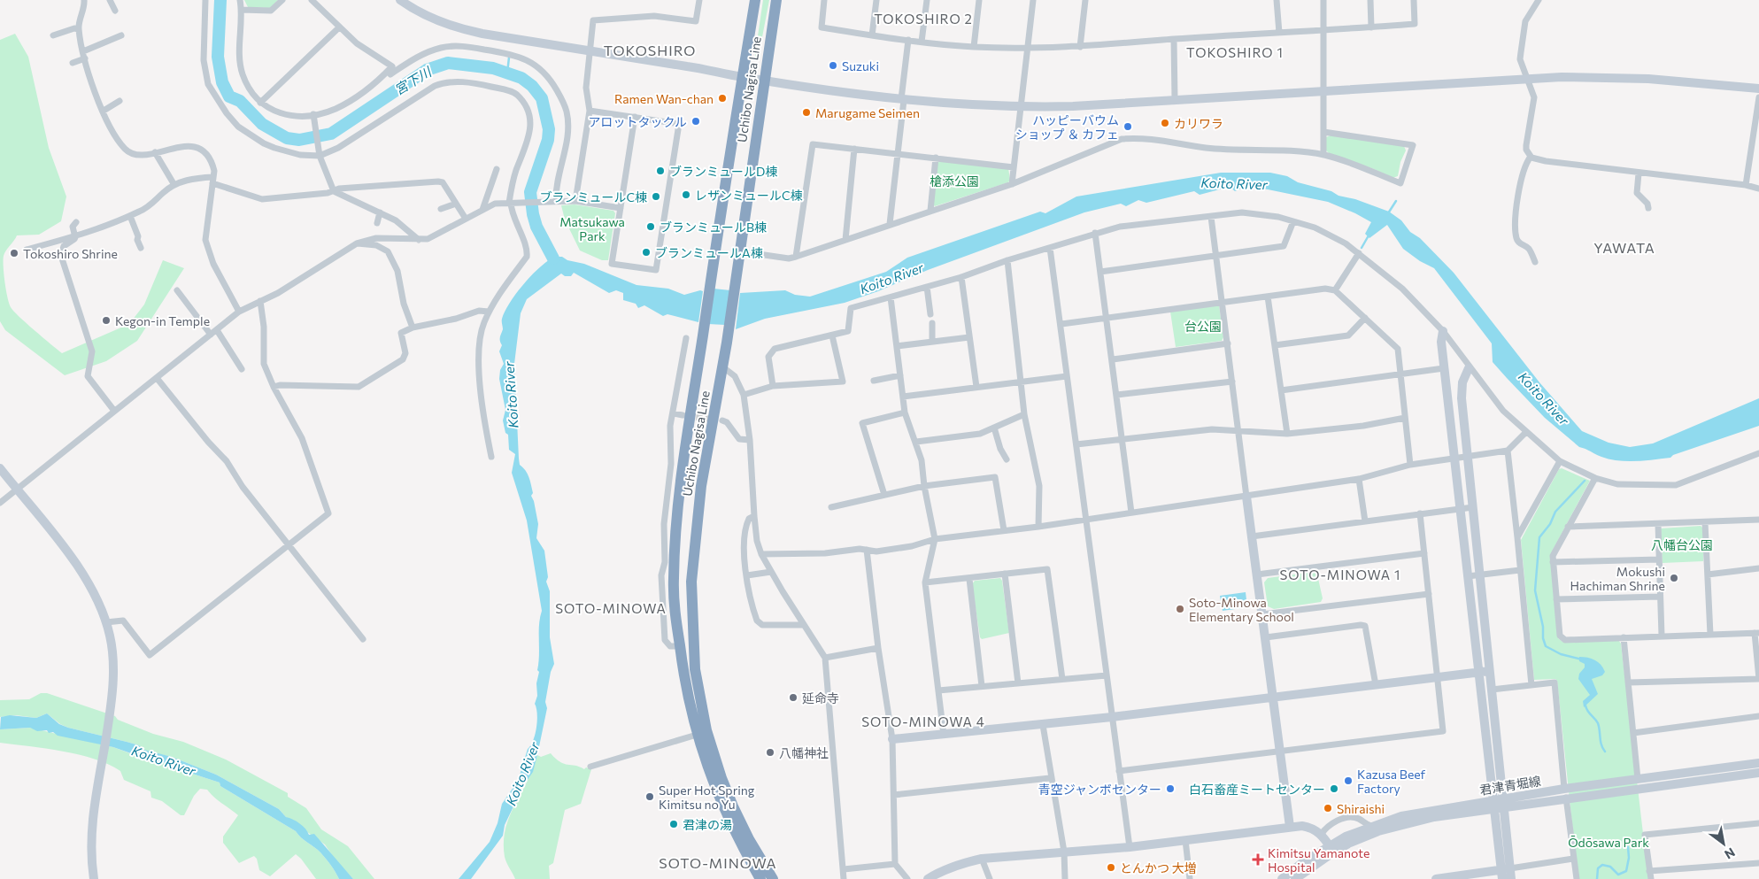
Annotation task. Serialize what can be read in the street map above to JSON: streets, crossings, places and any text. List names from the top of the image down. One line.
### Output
{"streets":{"highway":["Uchibo Nagisa Line"],"street":["君津青堀線"]},"districts":["TOKOSHIRO 2","TOKOSHIRO","TOKOSHIRO 1","YAWATA","SOTO-MINOWA 1","SOTO-MINOWA","SOTO-MINOWA 4","SOTO-MINOWA"],"water":["宮下川","Koito River"],"parks":["槍添公園","Matsukawa Park","台公園","八幡台公園","Ōdōsawa Park"],"places":{"other":["Suzuki","Ramen Wan-chan","Marugame Seimen","アロットタックル","カリワラ","ハッピーバウム ショップ ＆ カフェ","ブランミュールD棟","レザンミュールC棟","ブランミュールC棟","ブランミュールB棟","ブランミュールA棟","Tokoshiro Shrine","Kegon-in Temple","Mokushi Hachiman Shrine","Soto-Minowa Elementary School","延命寺","八幡神社","Kazusa Beef Factory","青空ジャンボセンター","白石畜産ミートセンター","Super Hot Spring Kimitsu no Yu","Shiraishi","君津の湯","とんかつ 大増"],"health":["Kimitsu Yamanote Hospital"]},"north":"bottom right"}
